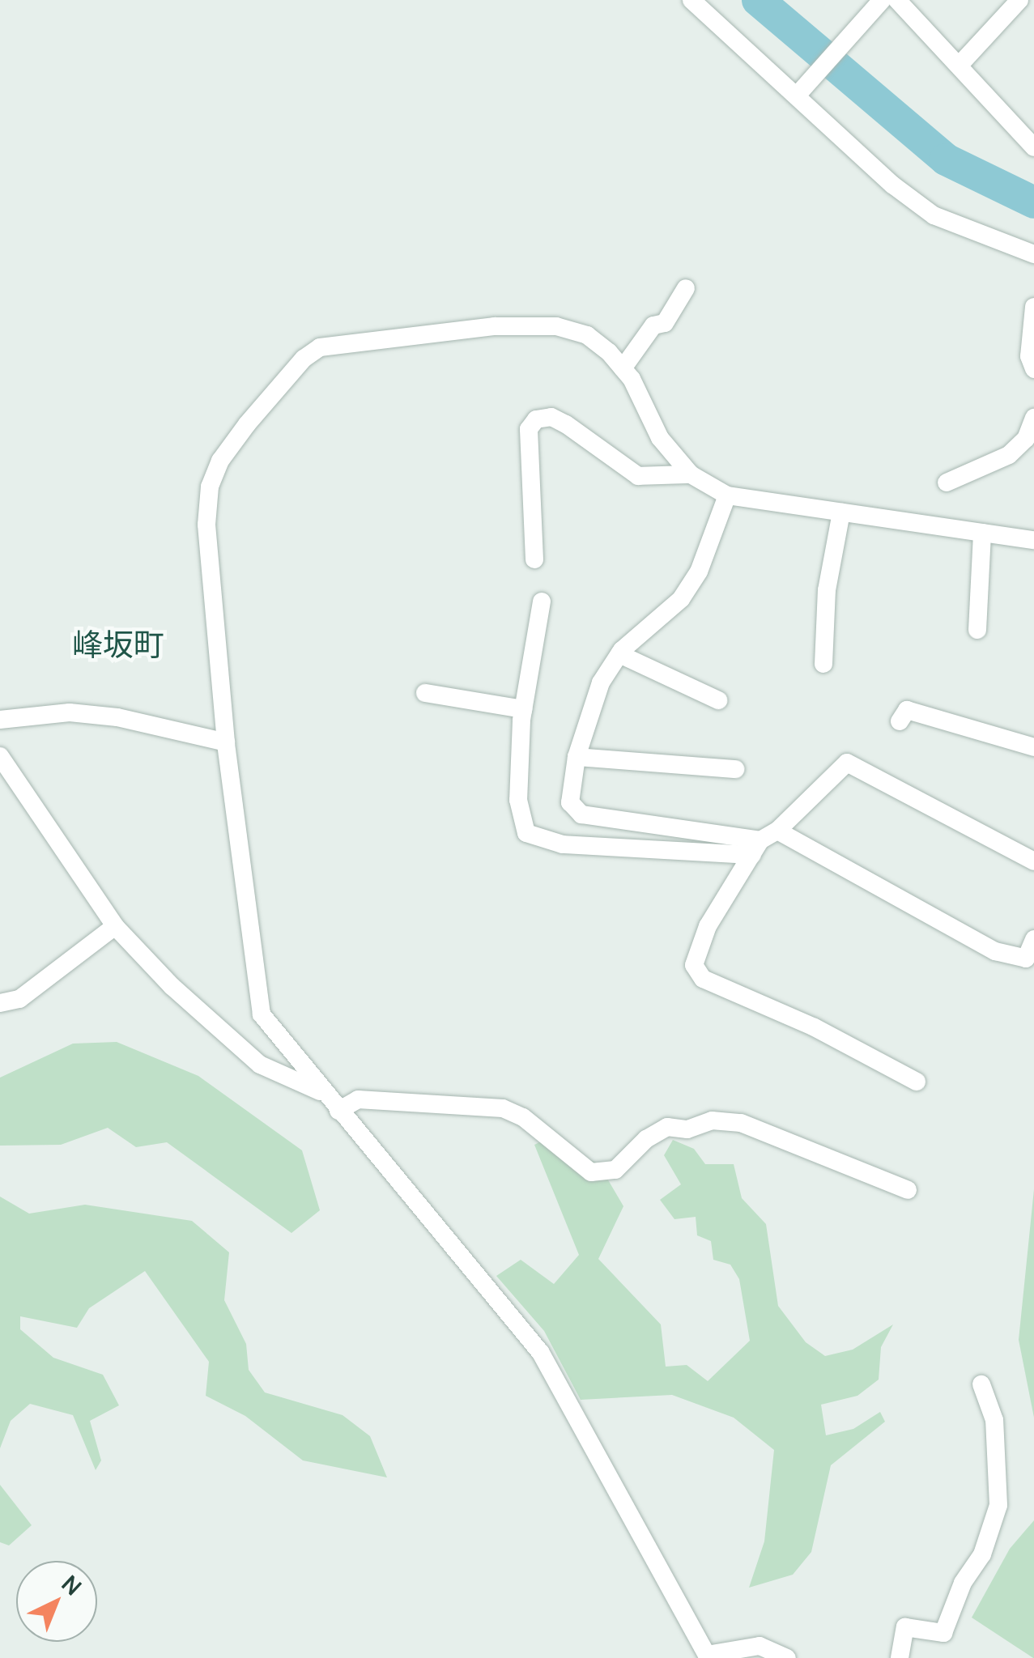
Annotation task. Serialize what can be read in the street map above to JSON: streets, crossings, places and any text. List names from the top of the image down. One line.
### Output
{"districts":["峰坂町"],"north":"top right"}
